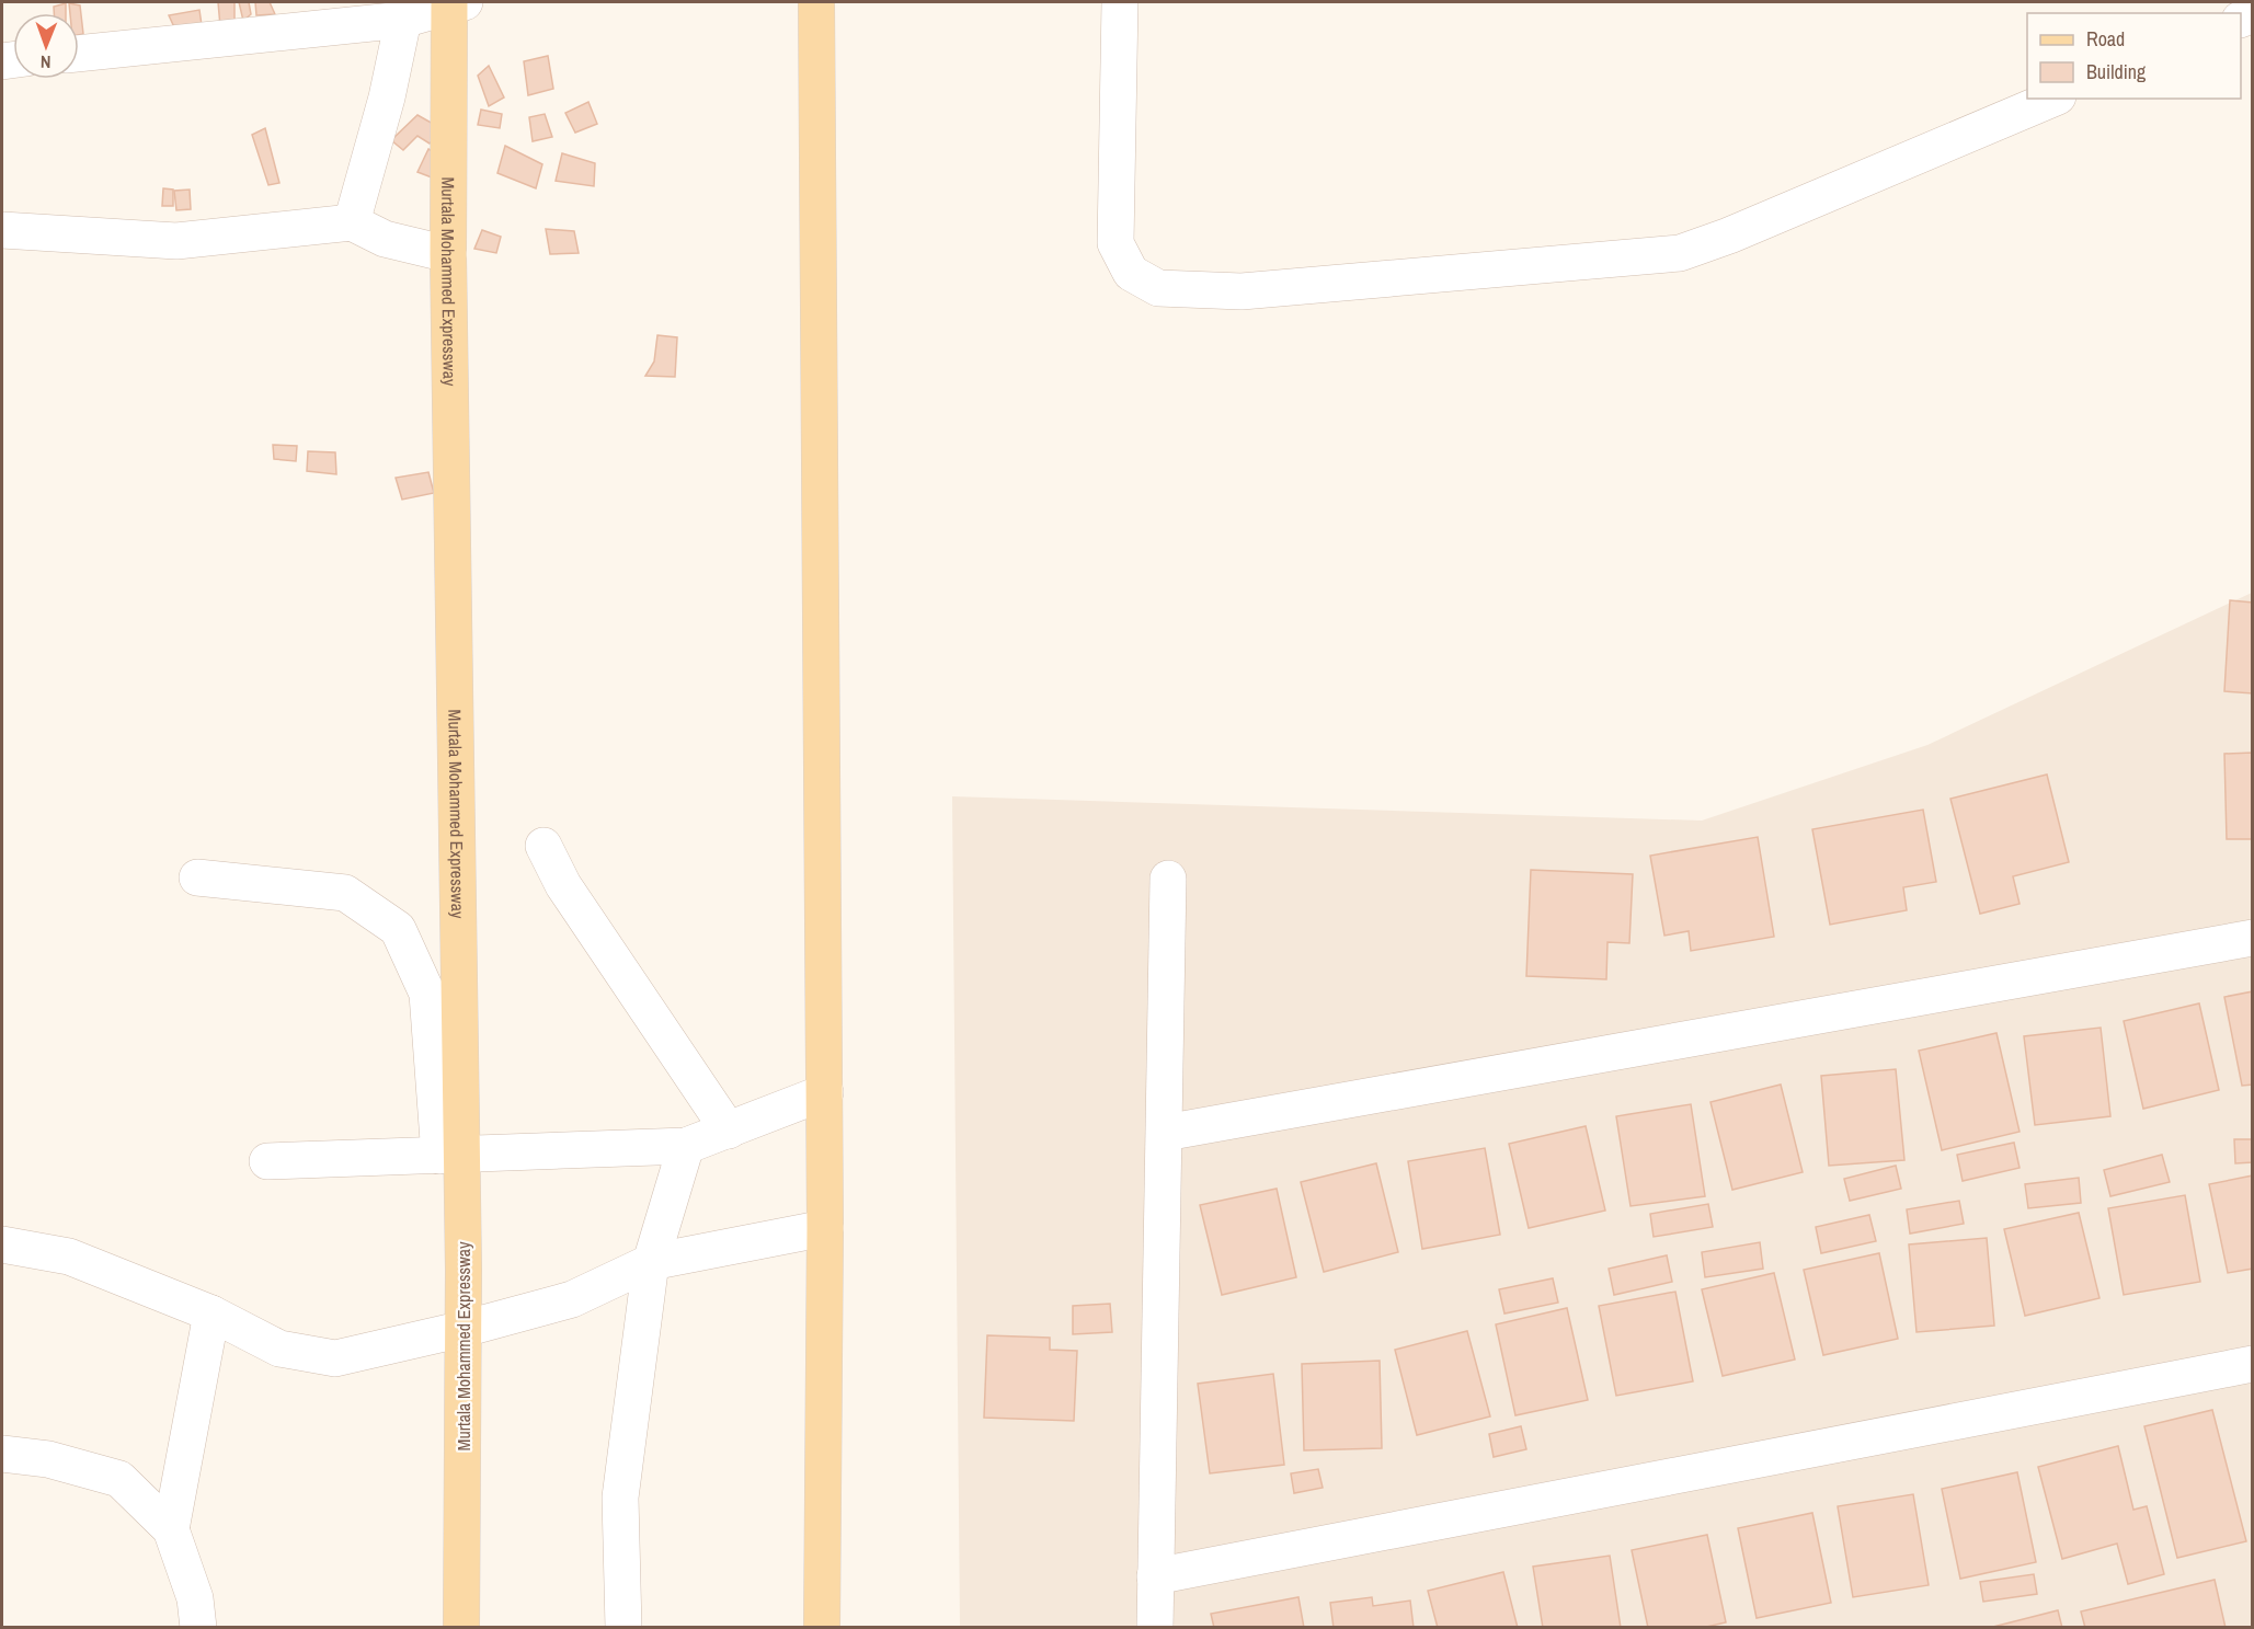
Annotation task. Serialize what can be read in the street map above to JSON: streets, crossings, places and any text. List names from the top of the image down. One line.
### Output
{"streets":{"main road":["Murtala Mohammed Expressway"]},"legend":["Road","Building"],"north":"bottom"}
